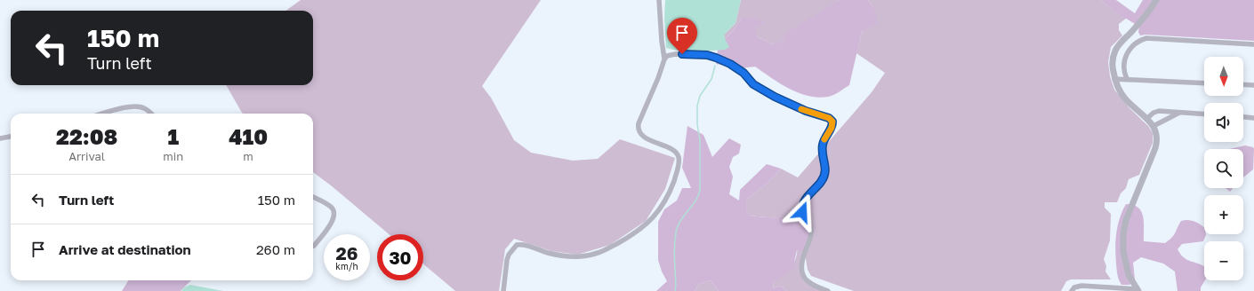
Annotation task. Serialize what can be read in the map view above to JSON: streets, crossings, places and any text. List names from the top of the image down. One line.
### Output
{"north":"bottom","page":{"turn":["150 m","Turn left"],"map_buttons":["+","−"],"eta":["22:08","Arrival","1","min","410","m"],"list":[{"name":"Turn left","value":"150 m"},{"name":"Arrive at destination","value":"260 m"}],"speed":"26 km/h","limit":"30"}}
